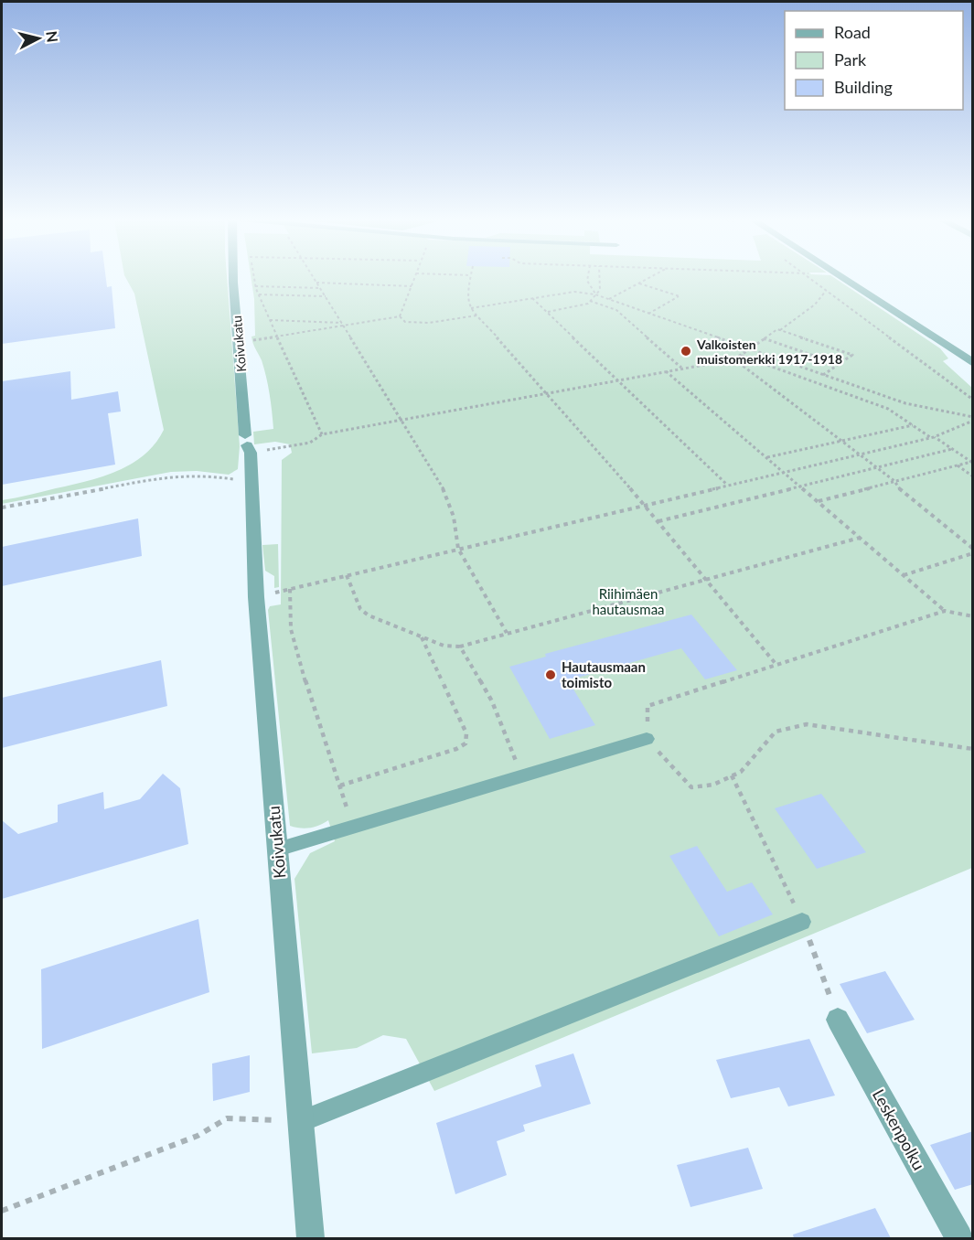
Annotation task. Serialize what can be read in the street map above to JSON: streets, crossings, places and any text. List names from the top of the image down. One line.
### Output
{"streets":{"street":["Koivukatu","Leskenpolku"]},"parks":["Riihimäen hautausmaa"],"places":["Valkoisten muistomerkki 1917-1918","Hautausmaan toimisto"],"legend":["Road","Park","Building"],"north":"right"}
